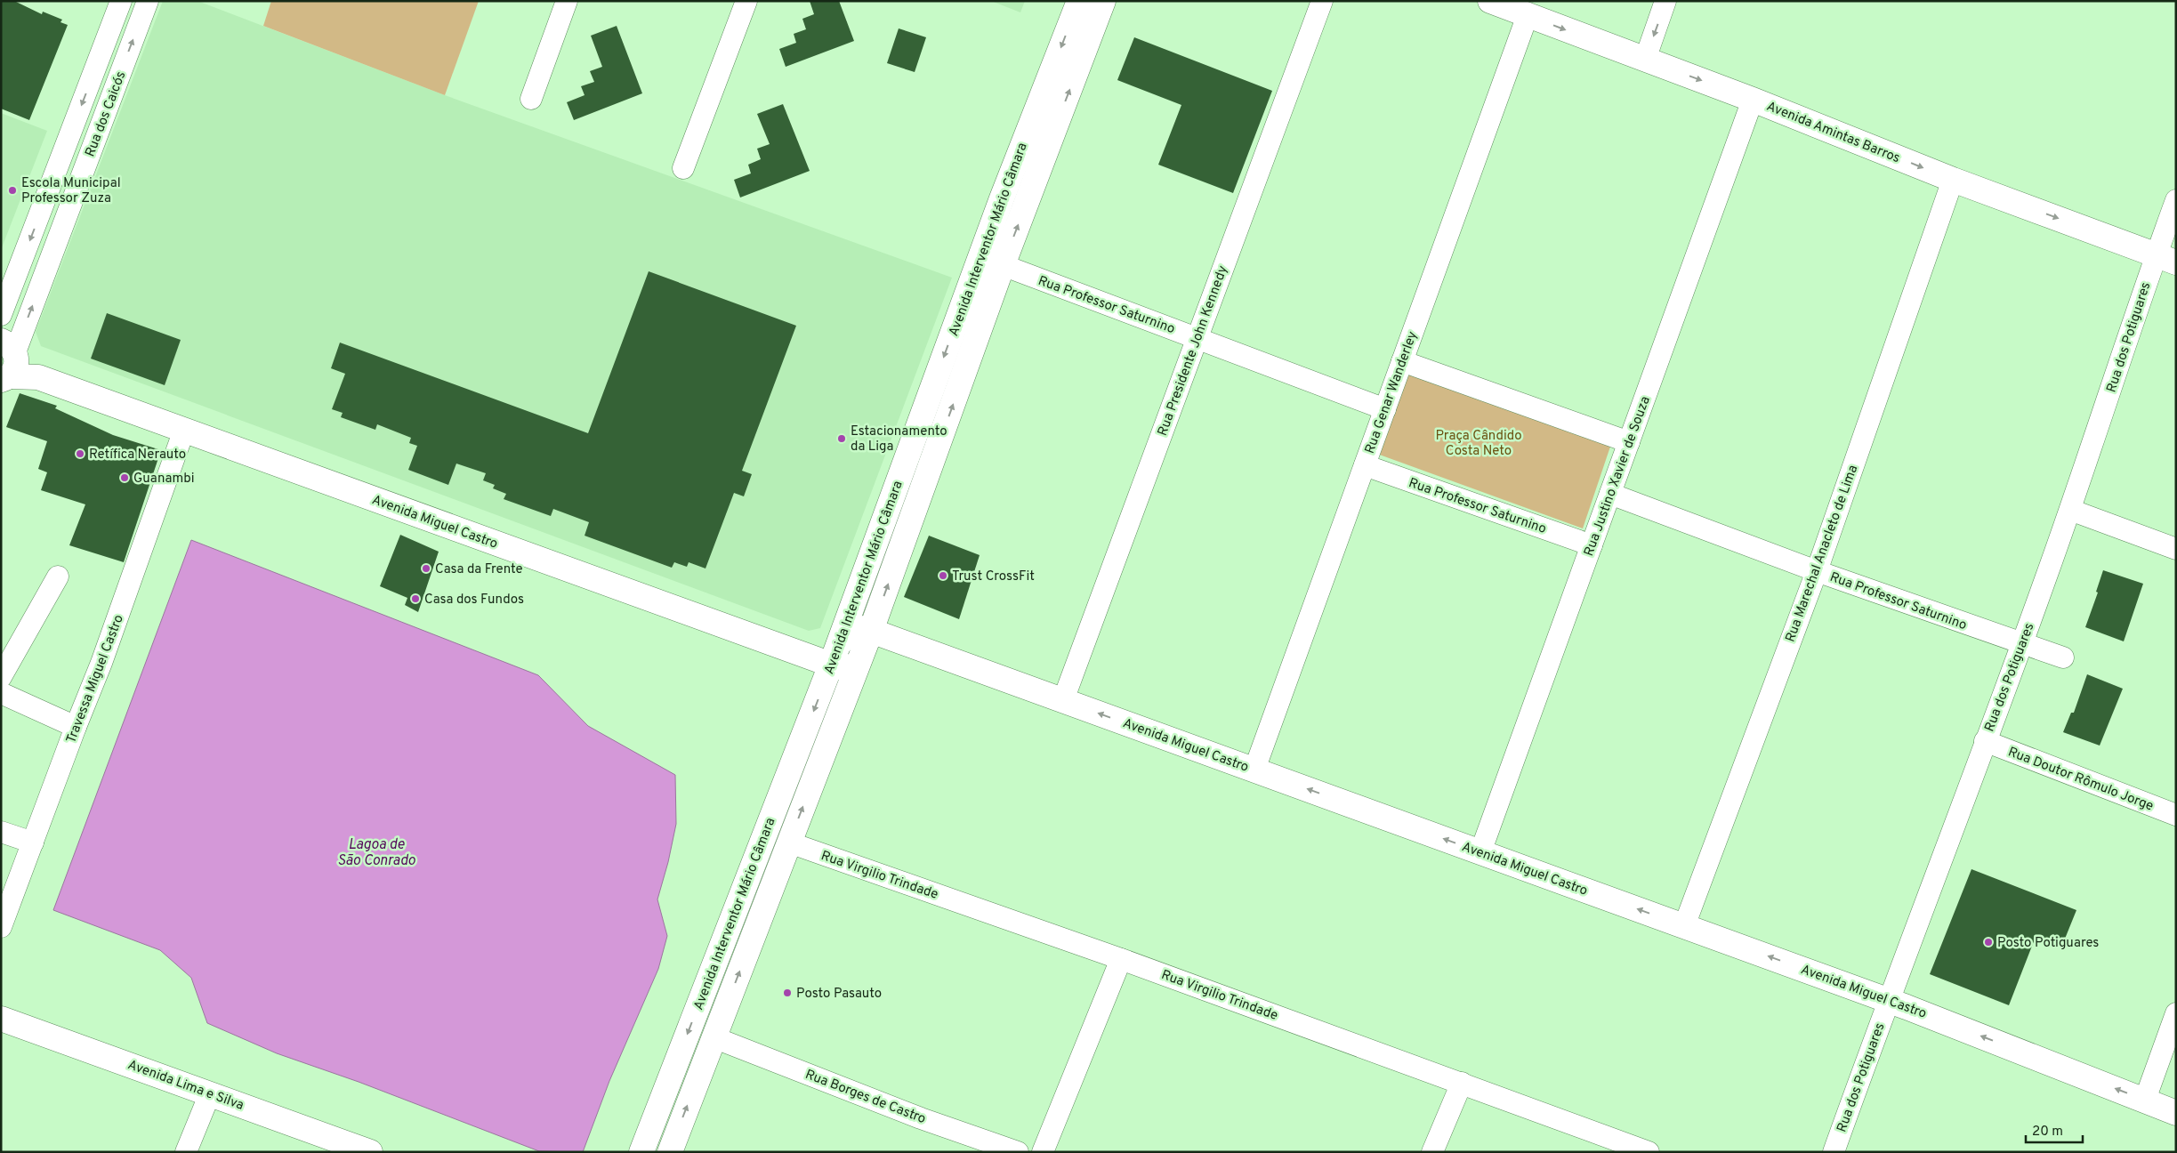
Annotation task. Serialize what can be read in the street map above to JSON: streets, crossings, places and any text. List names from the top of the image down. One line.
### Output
{"streets":{"main road":["Avenida Amintas Barros","Avenida Interventor Mário Câmara","Avenida Miguel Castro","Avenida Lima e Silva"],"street":["Rua dos Caicós","Rua Professor Saturnino","Rua dos Potiguares","Rua Presidente John Kennedy","Rua Genar Wanderley","Rua Justino Xavier de Souza","Rua Marechal Anacleto de Lima","Travessa Miguel Castro","Rua Doutor Rômulo Jorge","Rua Virgilio Trindade","Rua Borges de Castro"]},"crossings":[["Rua dos Caicós","Avenida Miguel Castro"],["Avenida Amintas Barros","Rua dos Potiguares"],["Avenida Amintas Barros","Rua Genar Wanderley"],["Avenida Amintas Barros","Rua Justino Xavier de Souza"],["Avenida Amintas Barros","Rua Marechal Anacleto de Lima"],["Avenida Interventor Mário Câmara","Rua Professor Saturnino"],["Avenida Interventor Mário Câmara","Avenida Miguel Castro"],["Avenida Interventor Mário Câmara","Rua Virgilio Trindade"],["Avenida Interventor Mário Câmara","Rua Borges de Castro"],["Rua Professor Saturnino","Rua dos Potiguares"],["Rua Professor Saturnino","Rua Presidente John Kennedy"],["Rua Professor Saturnino","Rua Genar Wanderley"],["Rua Professor Saturnino","Rua Justino Xavier de Souza"],["Rua Professor Saturnino","Rua Marechal Anacleto de Lima"],["Rua dos Potiguares","Avenida Miguel Castro"],["Rua dos Potiguares","Rua Doutor Rômulo Jorge"],["Rua Presidente John Kennedy","Avenida Miguel Castro"],["Rua Genar Wanderley","Avenida Miguel Castro"],["Rua Justino Xavier de Souza","Avenida Miguel Castro"],["Avenida Miguel Castro","Rua Marechal Anacleto de Lima"],["Avenida Miguel Castro","Travessa Miguel Castro"]],"one_way":["Avenida Amintas Barros","Avenida Miguel Castro"],"water":["Lagoa de São Conrado"],"parks":["Praça Cândido Costa Neto"],"places":["Escola Municipal Professor Zuza","Estacionamento da Liga","Retífica Nerauto","Guanambi","Casa da Frente","Trust CrossFit","Casa dos Fundos","Posto Potiguares","Posto Pasauto"],"scale_bar":"20 m"}
